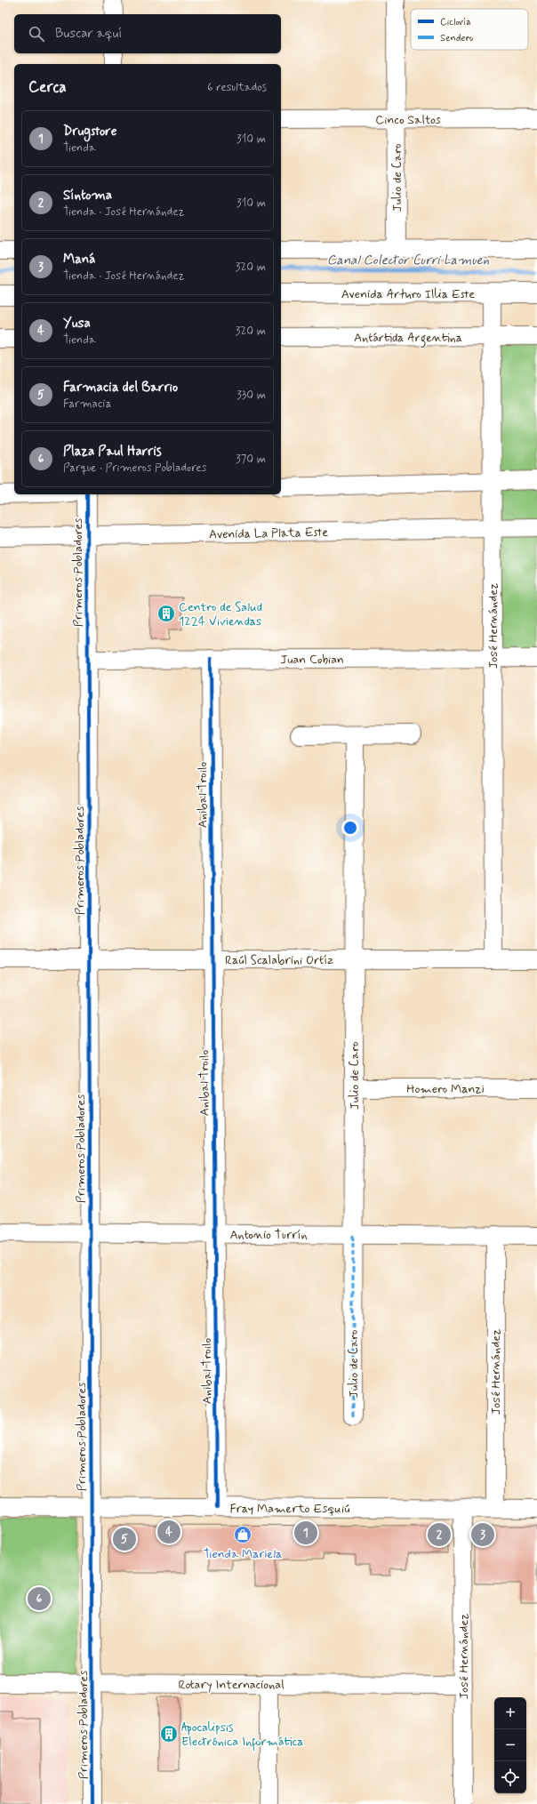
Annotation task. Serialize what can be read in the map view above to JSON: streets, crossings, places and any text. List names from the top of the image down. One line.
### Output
{"streets":{"main road":["Avenida Arturo Illia Este"],"street":["Cinco Saltos","Julio de Caro","Antártida Argentina","Avenida La Plata Este","Primeros Pobladores","José Hernández","Juan Cobian","Anibal Troilo","Raúl Scalabrini Ortíz","Homero Manzi","Antonio Turrín","Fray Mamerto Esquiú","Rotary Internacional"]},"crossings":[["Cinco Saltos","Julio de Caro"],["Julio de Caro","Raúl Scalabrini Ortíz"],["Julio de Caro","Homero Manzi"],["Julio de Caro","Antonio Turrín"],["Avenida Arturo Illia Este","José Hernández"],["Antártida Argentina","José Hernández"],["Avenida La Plata Este","Primeros Pobladores"],["Avenida La Plata Este","José Hernández"],["Primeros Pobladores","Juan Cobian"],["Primeros Pobladores","Raúl Scalabrini Ortíz"],["Primeros Pobladores","Antonio Turrín"],["Primeros Pobladores","Fray Mamerto Esquiú"],["Primeros Pobladores","Rotary Internacional"],["José Hernández","Juan Cobian"],["José Hernández","Raúl Scalabrini Ortíz"],["José Hernández","Antonio Turrín"],["José Hernández","Fray Mamerto Esquiú"],["José Hernández","Rotary Internacional"],["Juan Cobian","Anibal Troilo"],["Anibal Troilo","Raúl Scalabrini Ortíz"],["Anibal Troilo","Antonio Turrín"],["Anibal Troilo","Fray Mamerto Esquiú"]],"water":["Canal Colector Curri Lamuen"],"places":{"building":["Centro de Salud 1224 Viviendas","Apocalipsis Electrónica Informática"],"shop":["Tienda Mariela"]},"legend":["Ciclovía","Sendero"],"page":{"search":"Buscar aquí","heading":["Cerca","6 resultados"],"list":[{"mark":"1","name":"Drugstore","note":"Tienda","value":"310 m"},{"mark":"2","name":"Síntoma","note":"Tienda · José Hernández","value":"310 m"},{"mark":"3","name":"Maná","note":"Tienda · José Hernández","value":"320 m"},{"mark":"4","name":"Yusa","note":"Tienda","value":"320 m"},{"mark":"5","name":"Farmacia del Barrio","note":"Farmacia","value":"330 m"},{"mark":"6","name":"Plaza Paul Harris","note":"Parque · Primeros Pobladores","value":"370 m"}],"pins":["4","1","2","3","5","6"],"map_buttons":["+","−"]}}
